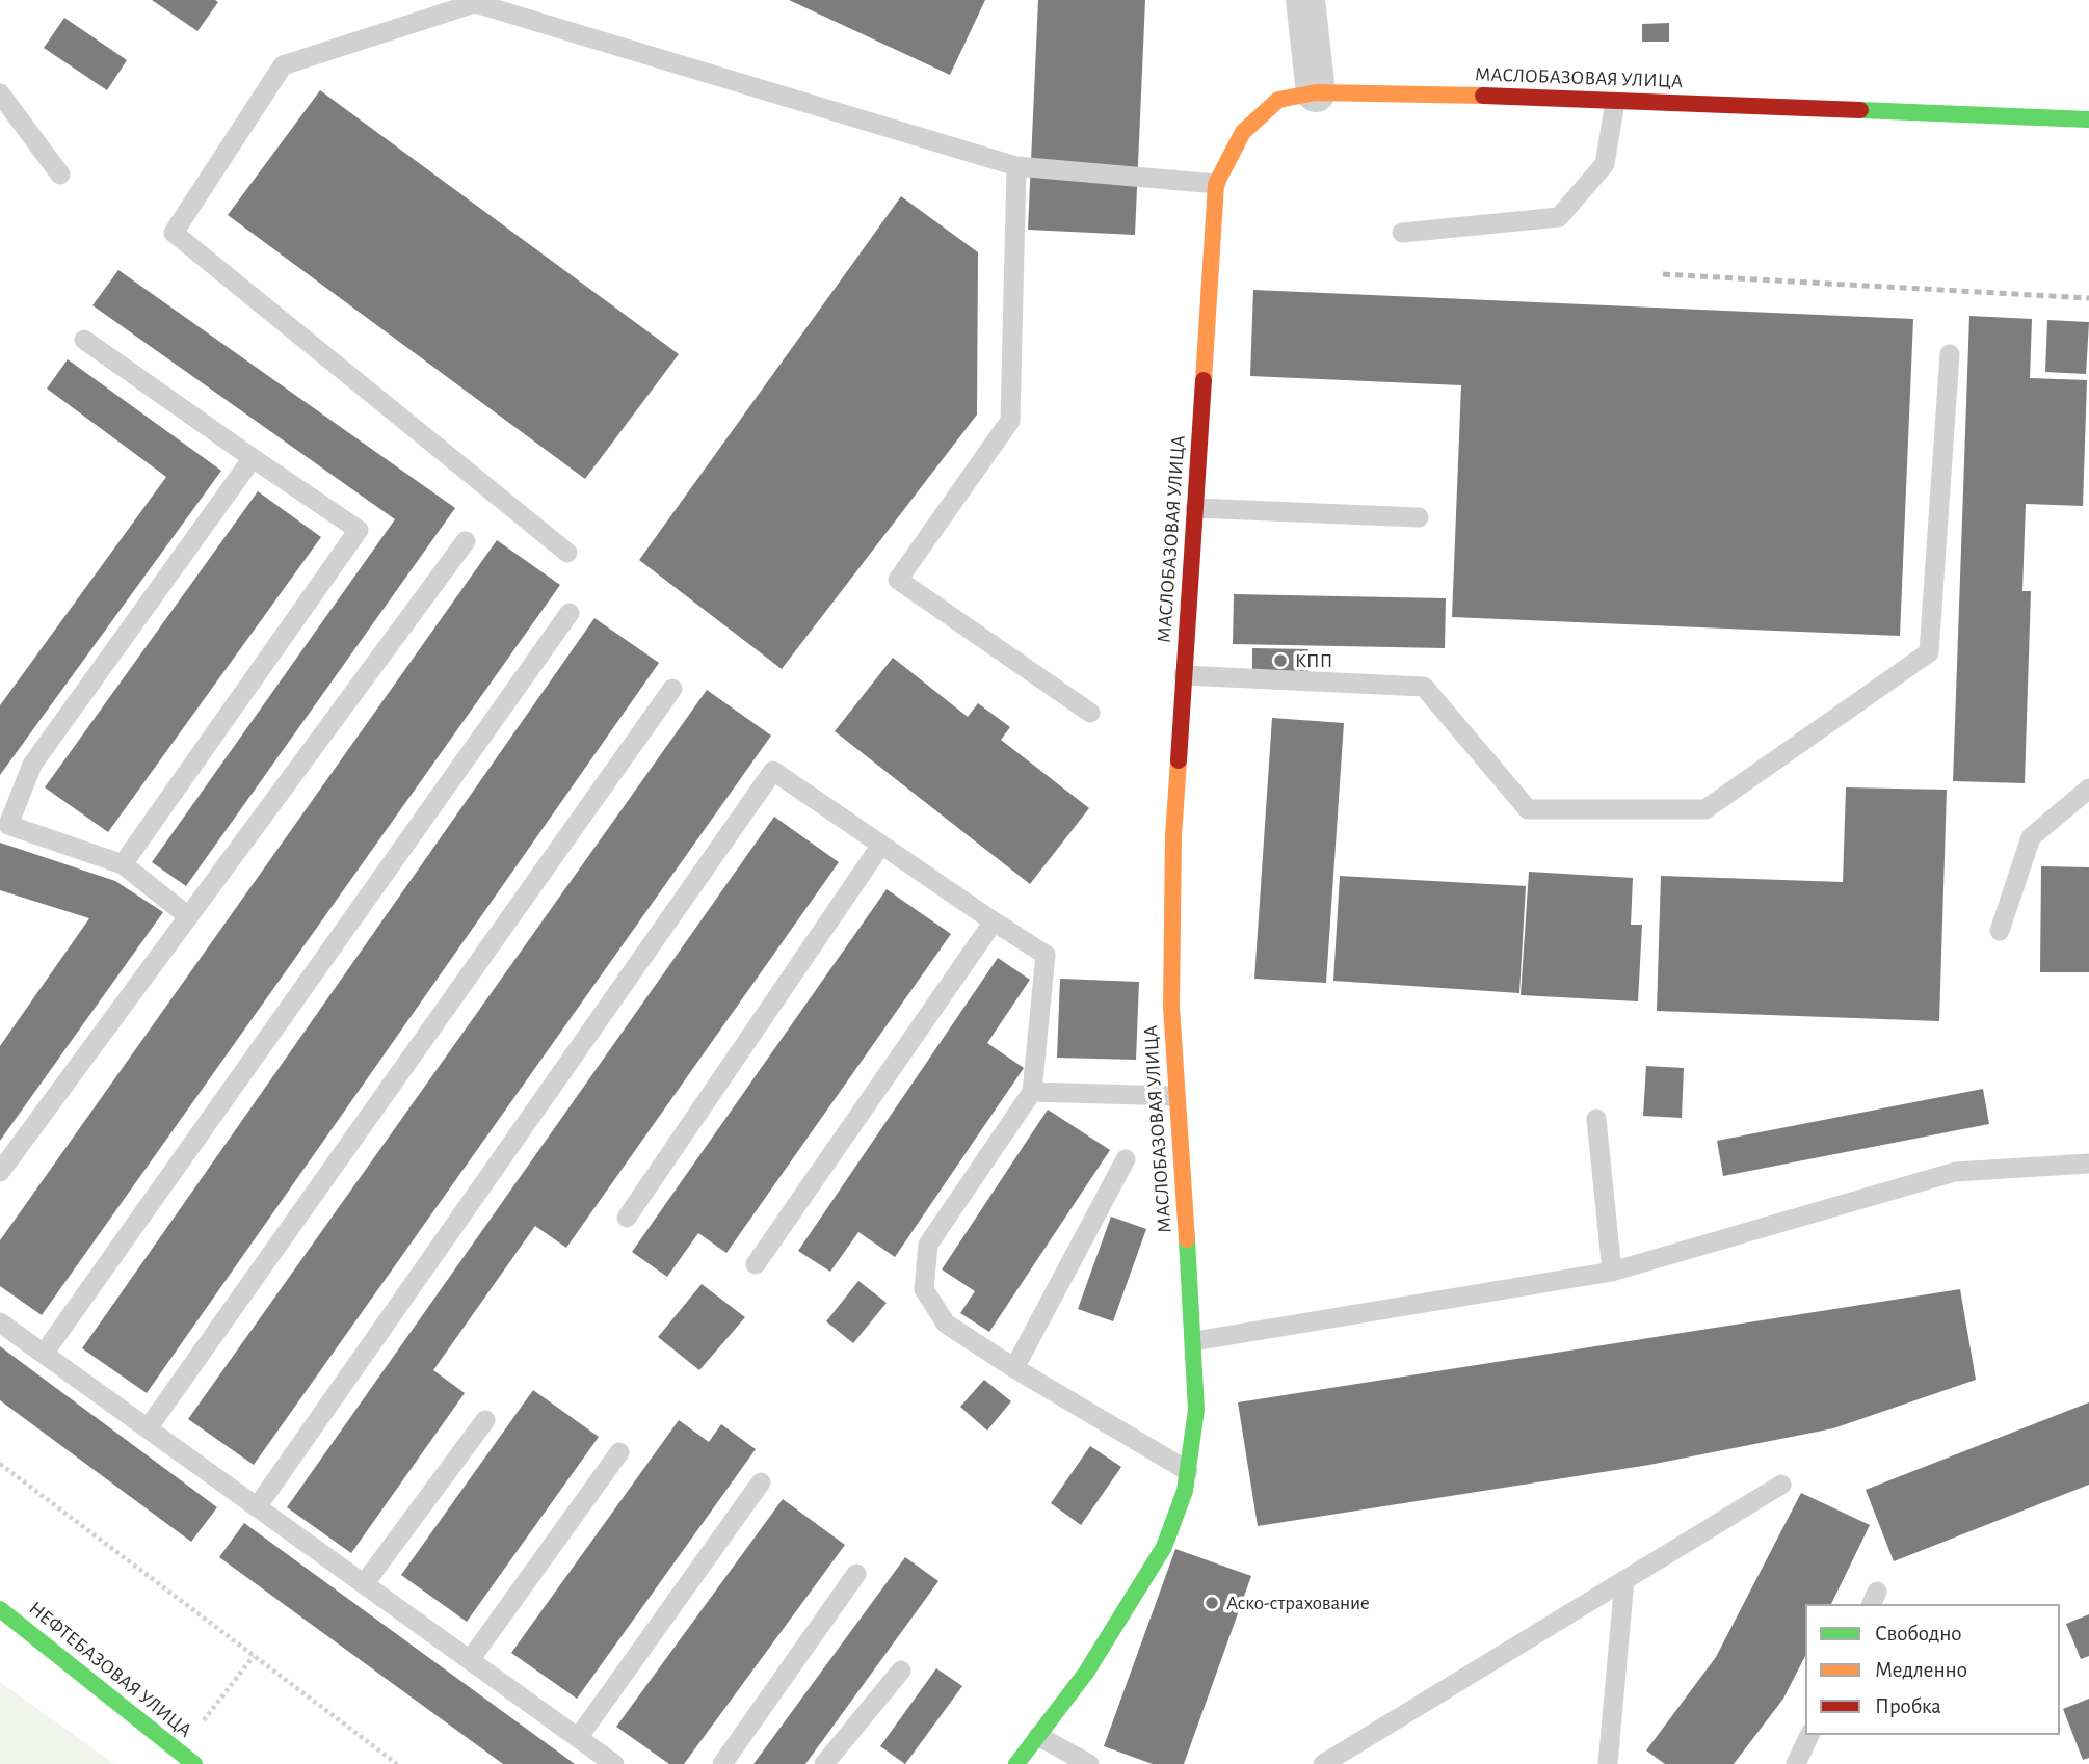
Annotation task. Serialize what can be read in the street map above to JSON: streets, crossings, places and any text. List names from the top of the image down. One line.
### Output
{"streets":{"street":["МАСЛОБАЗОВАЯ УЛИЦА","НЕФТЕБАЗОВАЯ УЛИЦА"]},"places":["КПП","Аско-страхование"],"legend":["Свободно","Медленно","Пробка"]}
